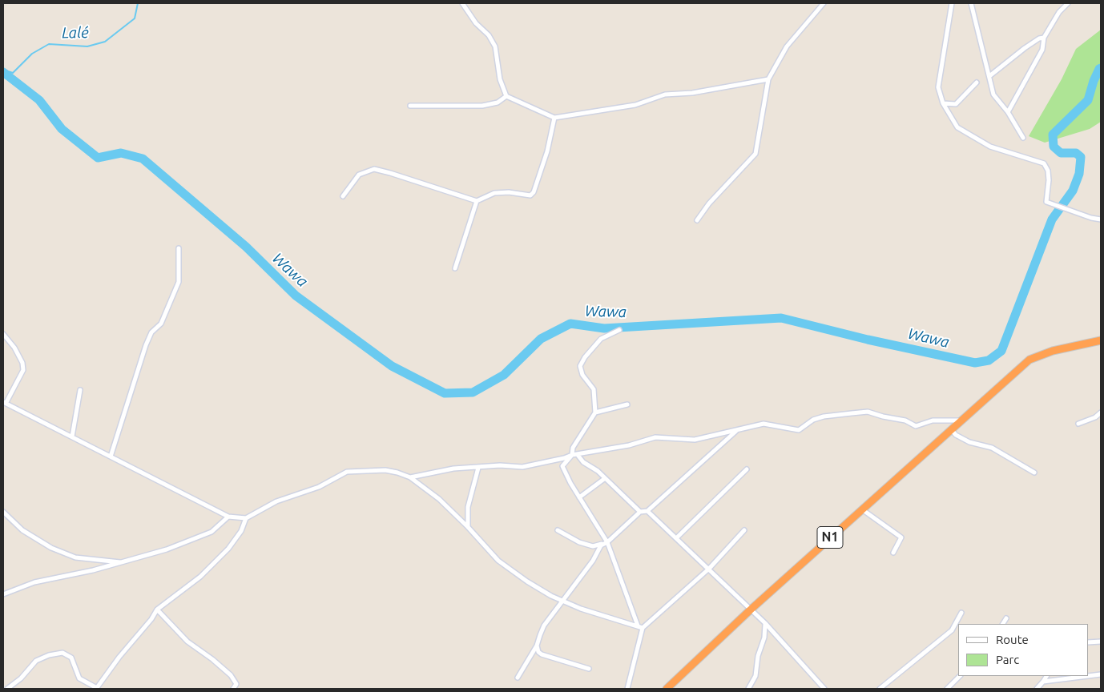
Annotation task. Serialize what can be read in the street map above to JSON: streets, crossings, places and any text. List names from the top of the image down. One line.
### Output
{"streets":{"highway":["N1"]},"water":["Lalé","Wawa"],"legend":["Route","Parc"]}
